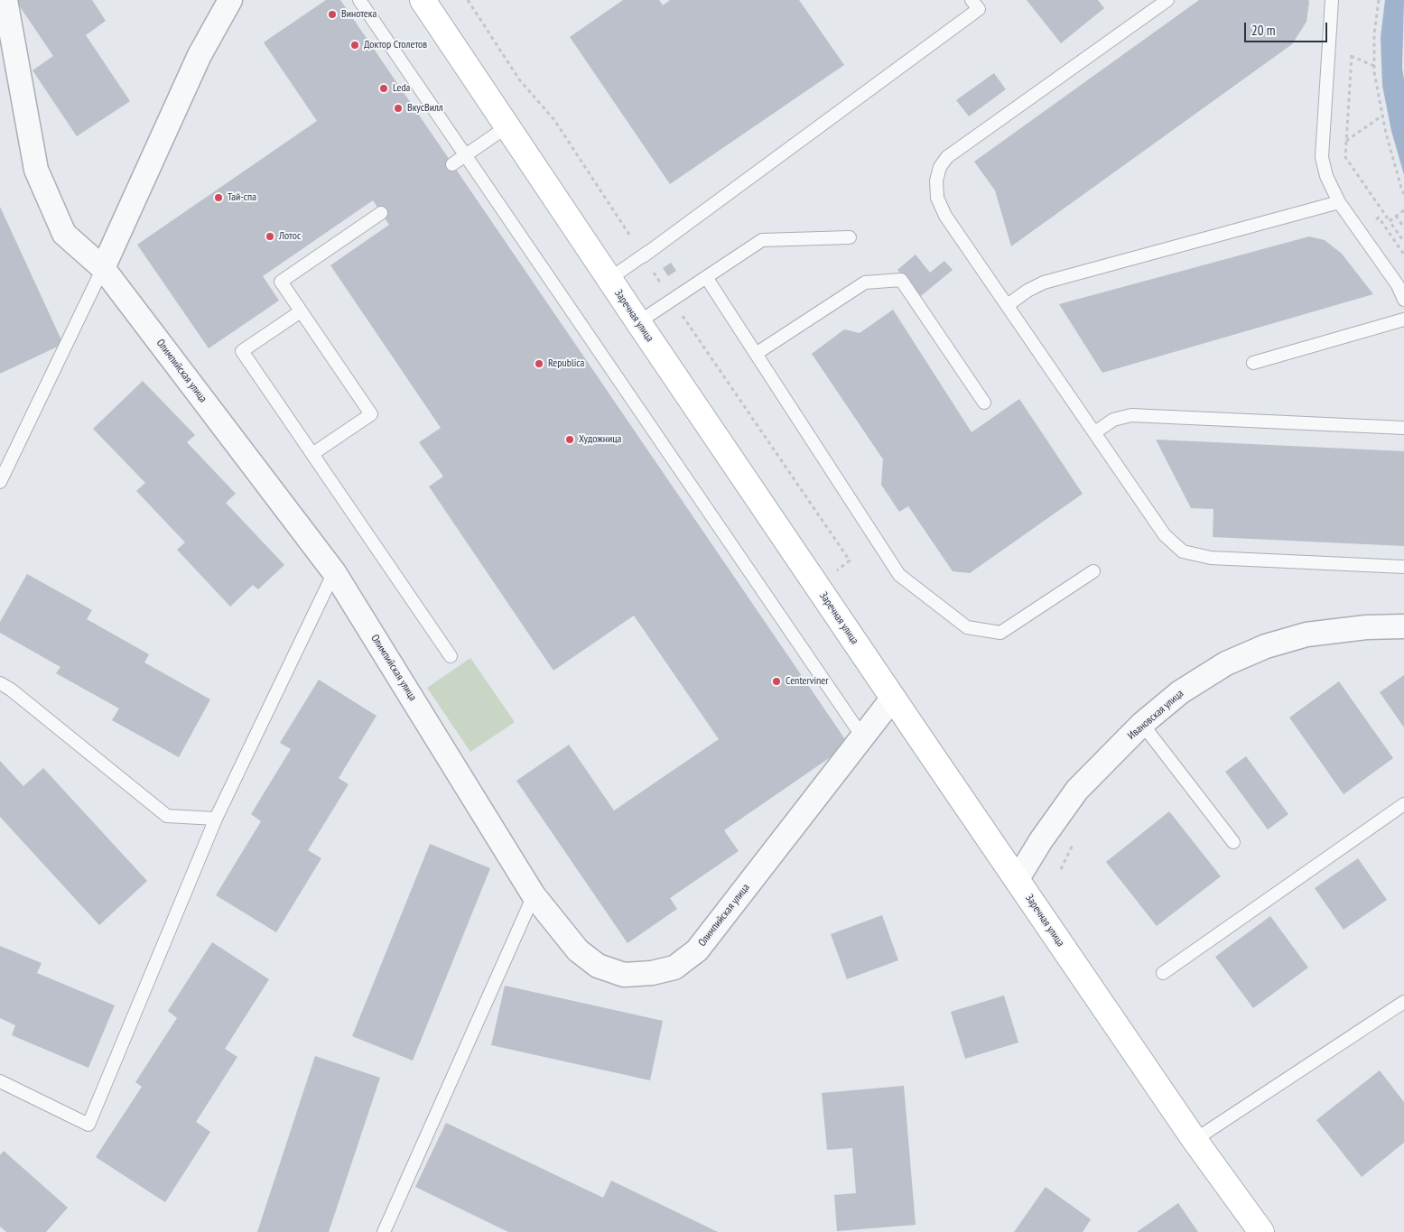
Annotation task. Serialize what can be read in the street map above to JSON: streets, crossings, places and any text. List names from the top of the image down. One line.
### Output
{"streets":{"main road":["Заречная улица"],"street":["Олимпийская улица","Ивановская улица"]},"crossings":[["Заречная улица","Олимпийская улица"],["Заречная улица","Ивановская улица"]],"places":["Винотека","Доктор Столетов","Leda","ВкусВилл","Тай-спа","Лотос","Republica","Художница","Centerviner"],"scale_bar":"20 m"}
